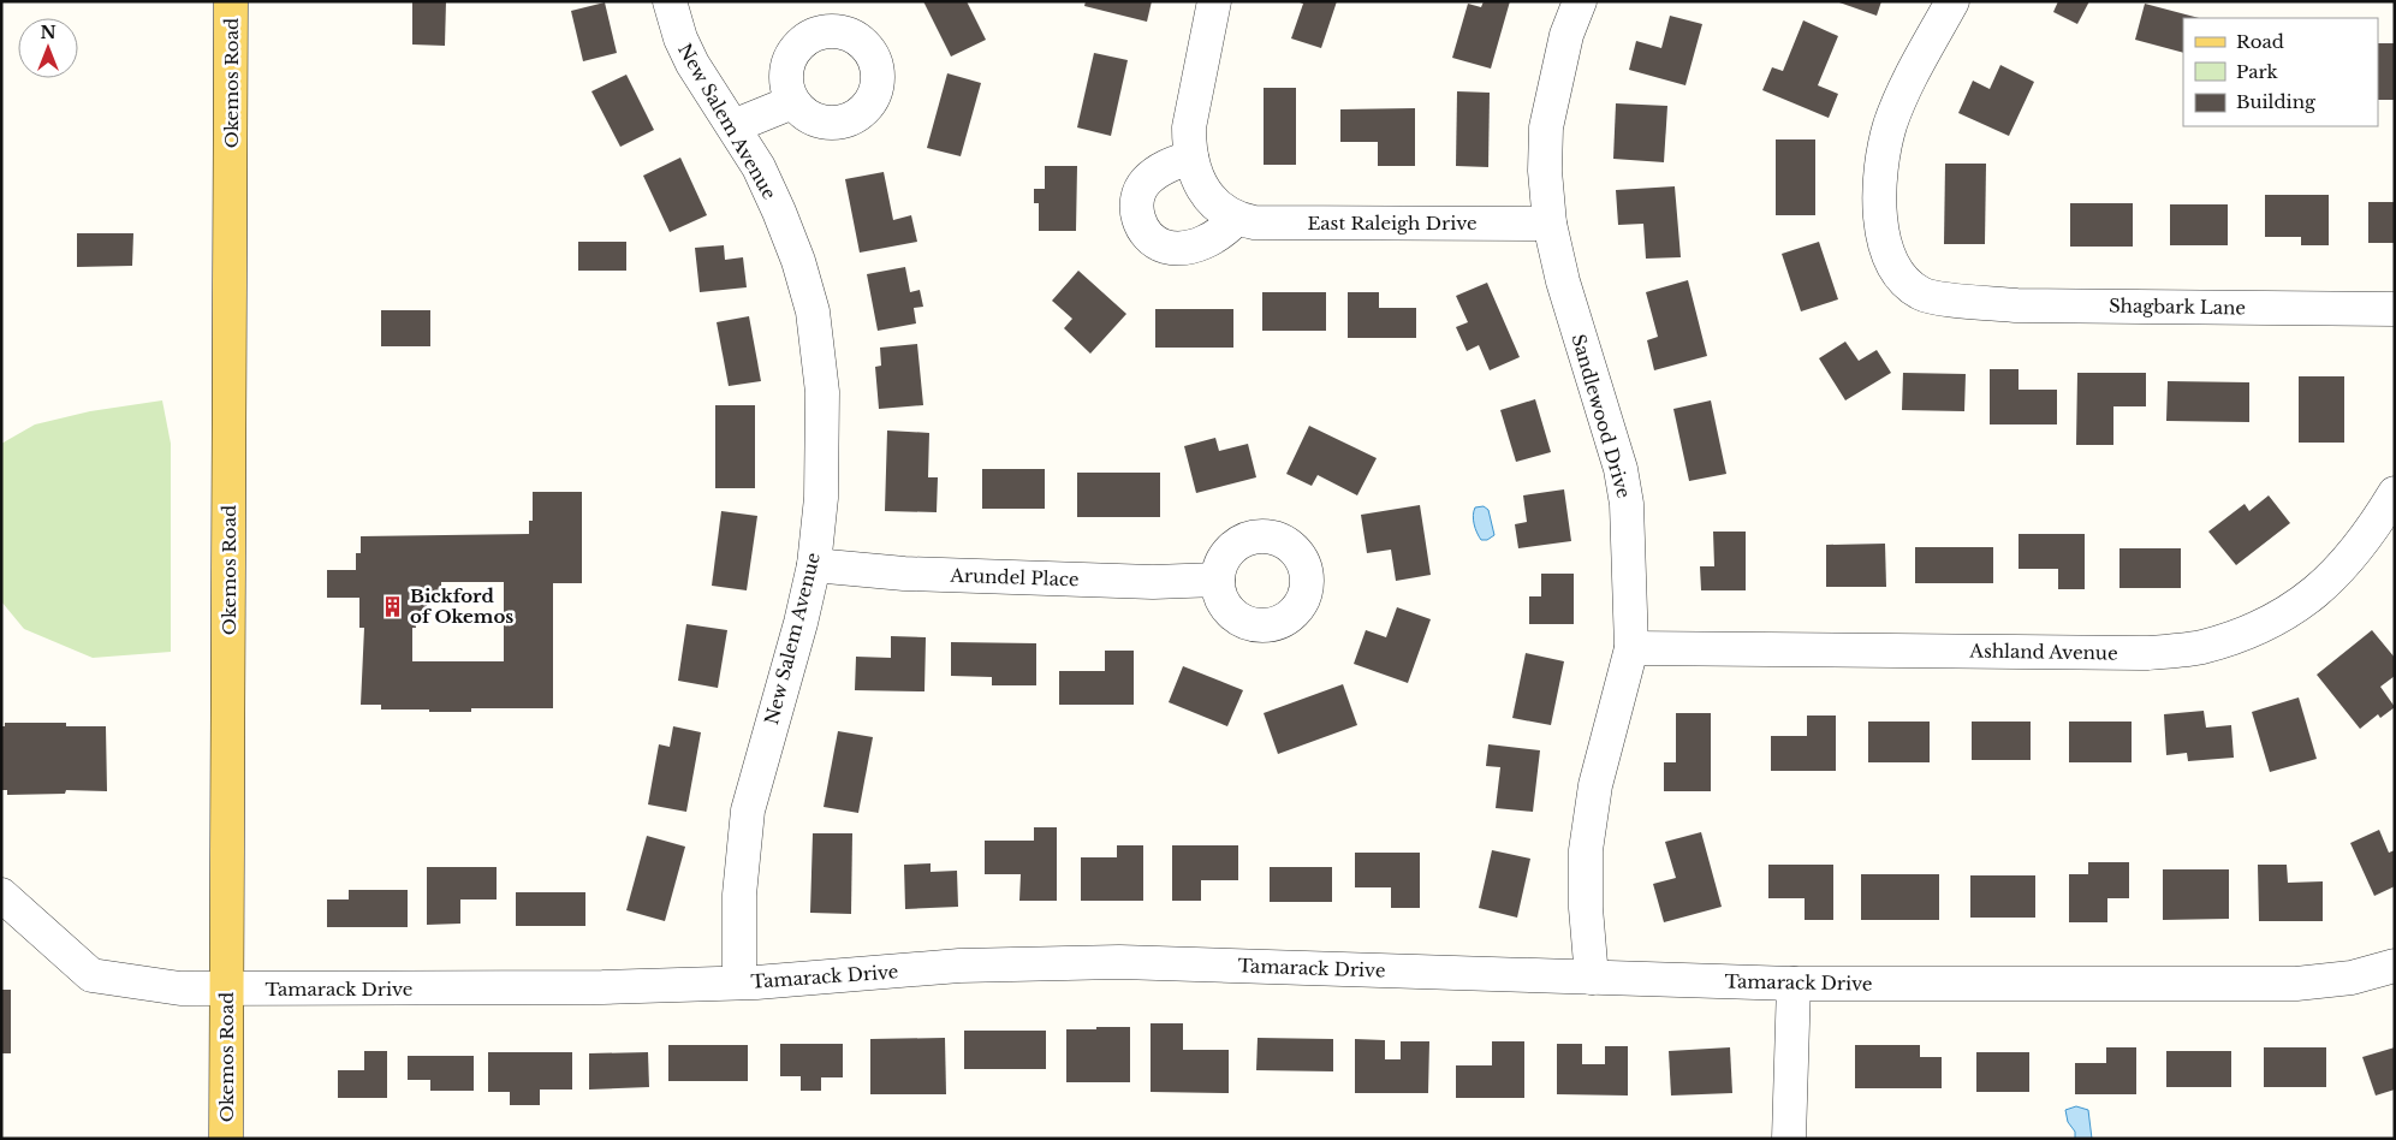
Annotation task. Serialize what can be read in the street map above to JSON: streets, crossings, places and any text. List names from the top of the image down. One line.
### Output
{"streets":{"main road":["Okemos Road"],"street":["New Salem Avenue","East Raleigh Drive","Shagbark Lane","Sandlewood Drive","Arundel Place","Ashland Avenue","Tamarack Drive"]},"crossings":[["Okemos Road","Tamarack Drive"],["New Salem Avenue","Arundel Place"],["New Salem Avenue","Tamarack Drive"],["East Raleigh Drive","Sandlewood Drive"],["Sandlewood Drive","Ashland Avenue"],["Sandlewood Drive","Tamarack Drive"]],"places":{"building":["Bickford of Okemos"]},"legend":["Road","Park","Building"],"north":"top"}
